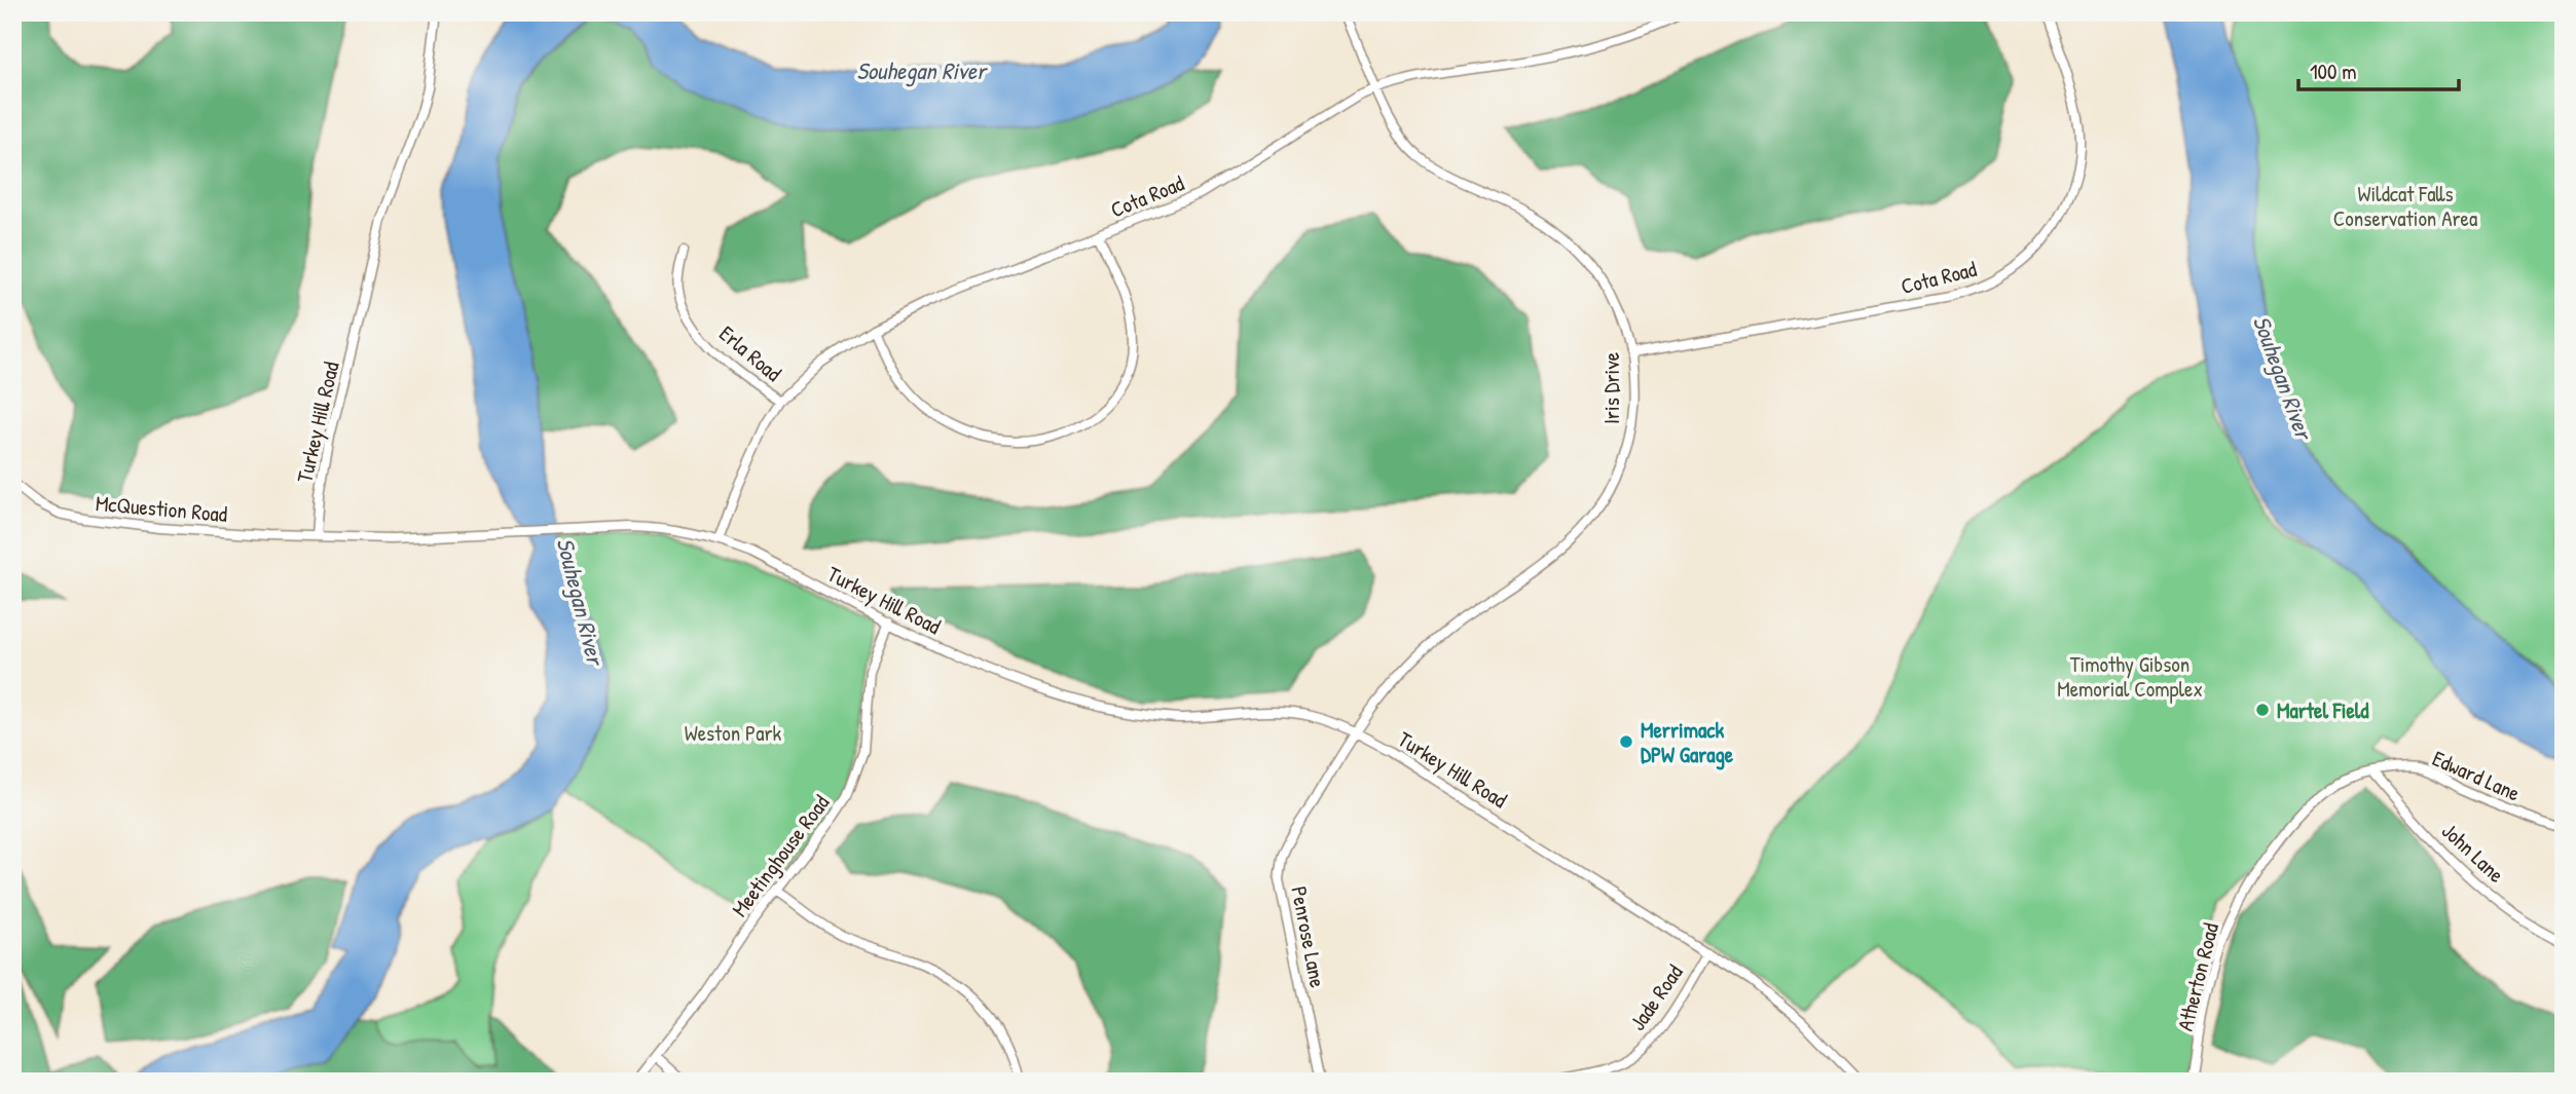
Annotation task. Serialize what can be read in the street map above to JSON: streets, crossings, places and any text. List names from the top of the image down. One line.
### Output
{"streets":{"street":["Cota Road","Erla Road","Iris Drive","Turkey Hill Road","McQuestion Road","Edward Lane","John Lane","Meetinghouse Road","Penrose Lane","Atherton Road","Jade Road"]},"crossings":[["Cota Road","Erla Road"],["Cota Road","Iris Drive"],["Cota Road","Turkey Hill Road"],["Iris Drive","Turkey Hill Road"],["Iris Drive","Penrose Lane"],["Turkey Hill Road","McQuestion Road"],["Turkey Hill Road","Meetinghouse Road"],["Turkey Hill Road","Penrose Lane"],["Turkey Hill Road","Jade Road"],["Edward Lane","John Lane"],["Edward Lane","Atherton Road"],["John Lane","Atherton Road"]],"water":["Souhegan River"],"parks":["Wildcat Falls Conservation Area","Timothy Gibson Memorial Complex","Weston Park"],"places":["Martel Field","Merrimack DPW Garage"],"scale_bar":"100 m"}
